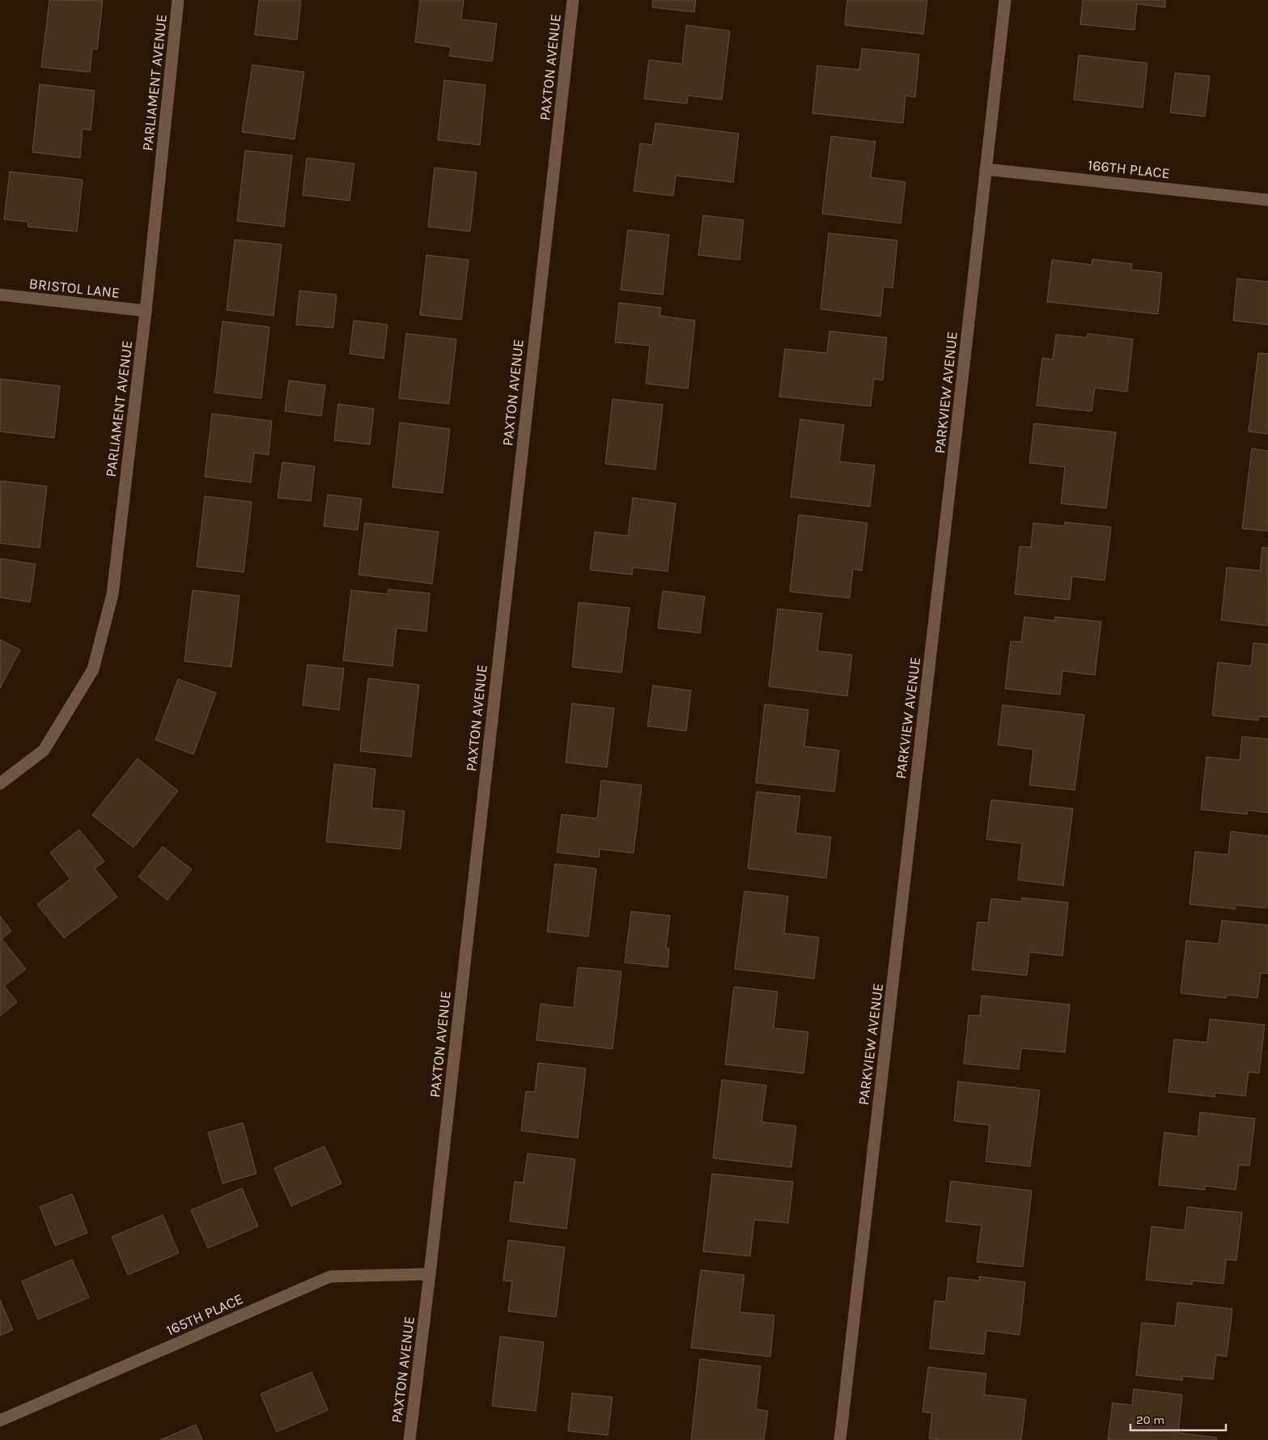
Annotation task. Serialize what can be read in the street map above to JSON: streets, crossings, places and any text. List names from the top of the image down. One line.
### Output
{"streets":{"street":["PAXTON AVENUE","PARLIAMENT AVENUE","166TH PLACE","BRISTOL LANE","PARKVIEW AVENUE","165TH PLACE"]},"crossings":[["PAXTON AVENUE","165TH PLACE"],["PARLIAMENT AVENUE","BRISTOL LANE"],["166TH PLACE","PARKVIEW AVENUE"]],"scale_bar":"20 m"}
